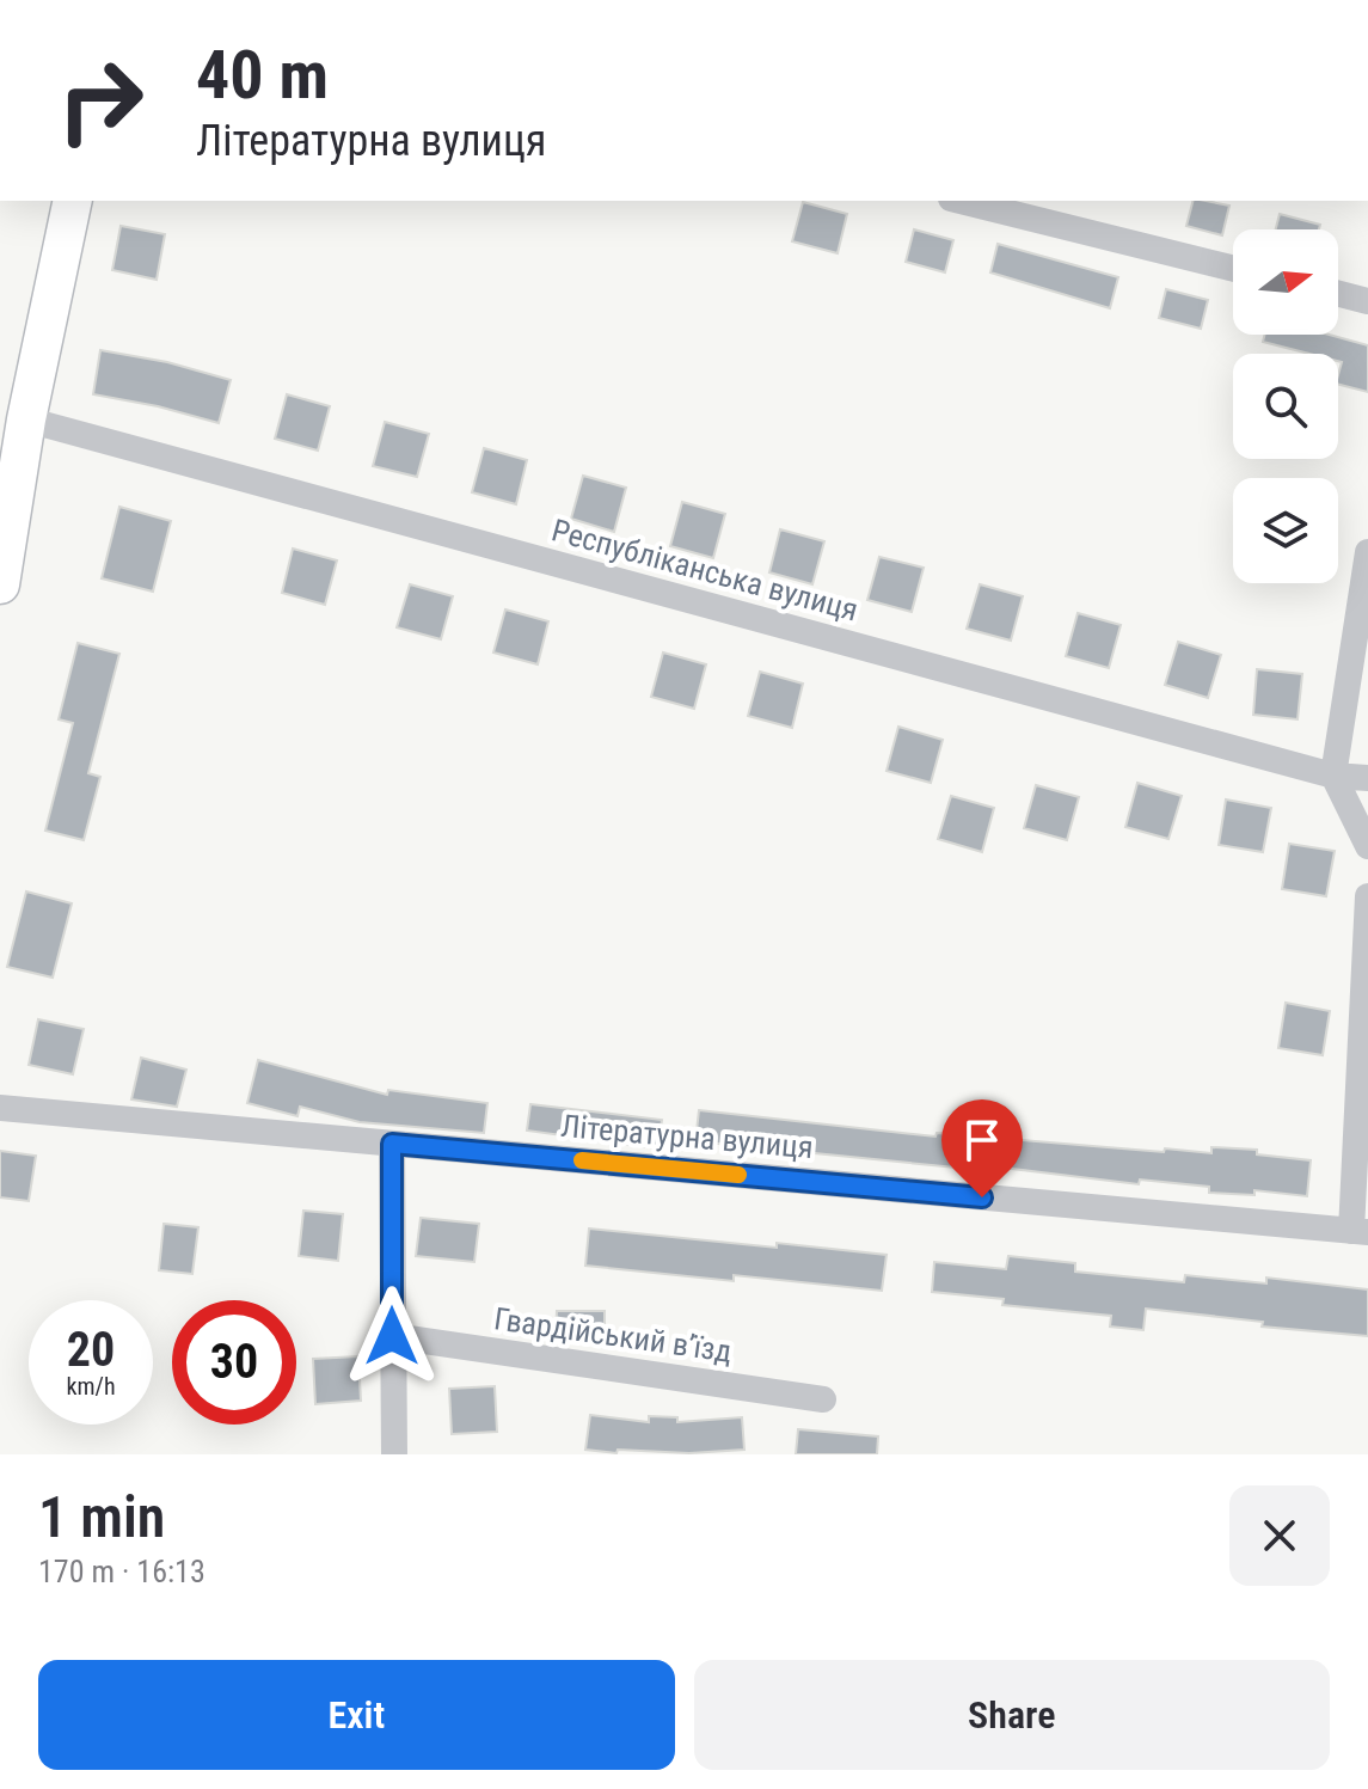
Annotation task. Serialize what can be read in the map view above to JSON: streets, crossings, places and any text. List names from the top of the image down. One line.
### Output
{"streets":{"street":["Республіканська вулиця","Літературна вулиця","Гвардійський в’їзд"]},"north":"right","page":{"turn":["40 m","Літературна вулиця"],"speed":"20 km/h","limit":"30","heading":["1 min","170 m · 16:13"],"buttons":["Exit","Share"]}}
